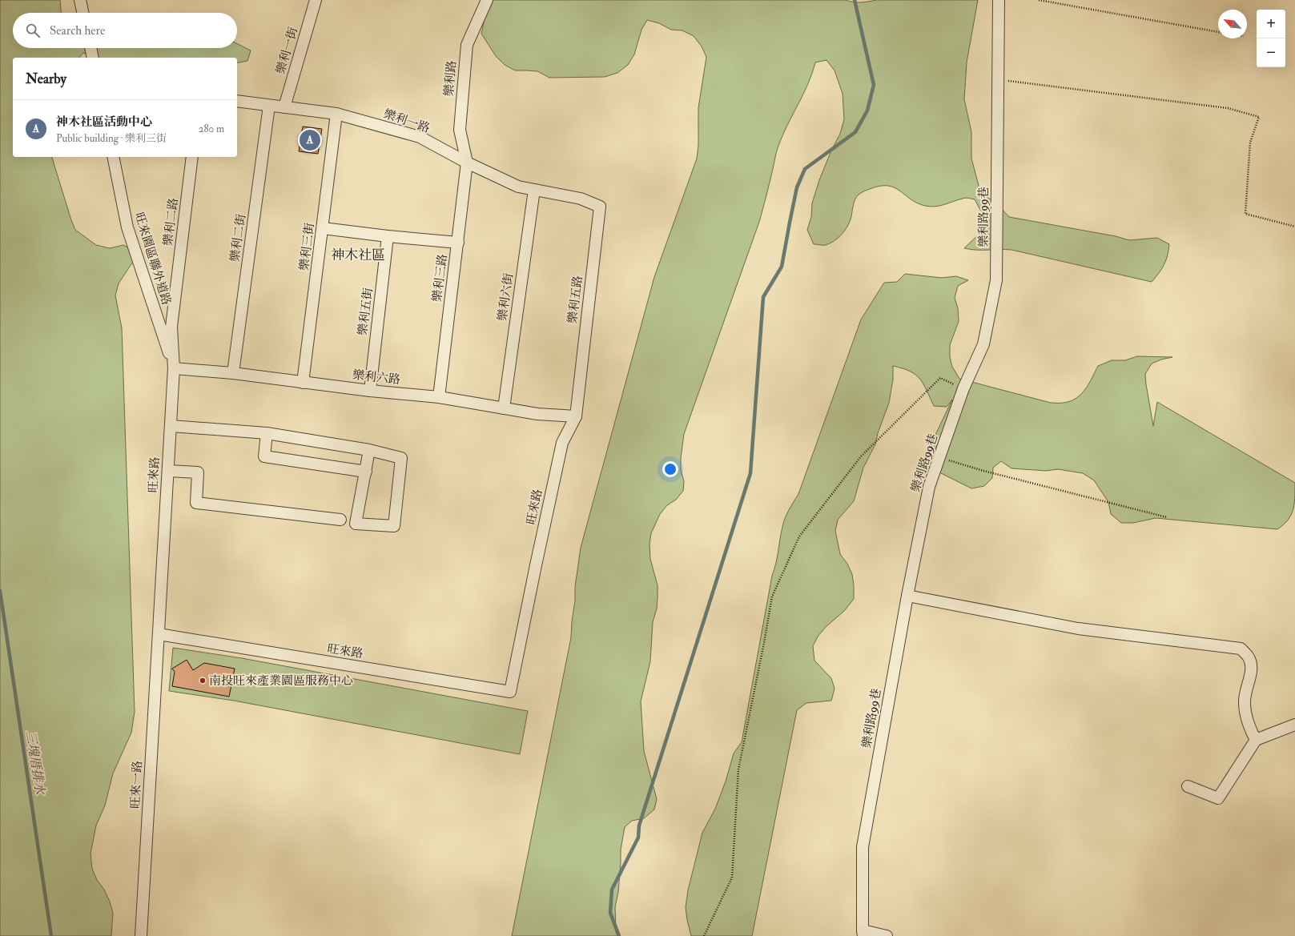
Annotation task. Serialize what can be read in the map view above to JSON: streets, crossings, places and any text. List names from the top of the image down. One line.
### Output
{"streets":{"street":["樂利一街","樂利路","樂利一路","樂利路99巷","樂利二路","樂利二街","樂利三街","旺來園區聯外道路","樂利三路","樂利六街","樂利五路","樂利五街","樂利六路","旺來路","旺來一路"]},"crossings":[["樂利一街","樂利一路"],["樂利路","樂利一路"],["樂利路","樂利三路"],["樂利一路","樂利二街"],["樂利一路","樂利三街"],["樂利一路","樂利三路"],["樂利一路","樂利六街"],["樂利一路","樂利五路"],["樂利二路","旺來園區聯外道路"],["樂利二路","樂利六路"],["樂利二路","旺來路"],["樂利二街","樂利六路"],["樂利三街","樂利六路"],["旺來園區聯外道路","樂利六路"],["旺來園區聯外道路","旺來路"],["樂利三路","樂利六路"],["樂利六街","樂利六路"],["樂利五路","樂利六路"],["樂利五路","旺來路"],["樂利五街","樂利六路"],["樂利六路","旺來路"],["旺來路","旺來一路"]],"districts":["神木社區"],"water":["三塊厝排水"],"places":["南投旺來產業園區服務中心"],"north":"top left","page":{"map_buttons":["+","−"],"search":"Search here","heading":"Nearby","list":[{"mark":"A","name":"神木社區活動中心","note":"Public building · 樂利三街","value":"280 m"}],"pins":"A"}}
